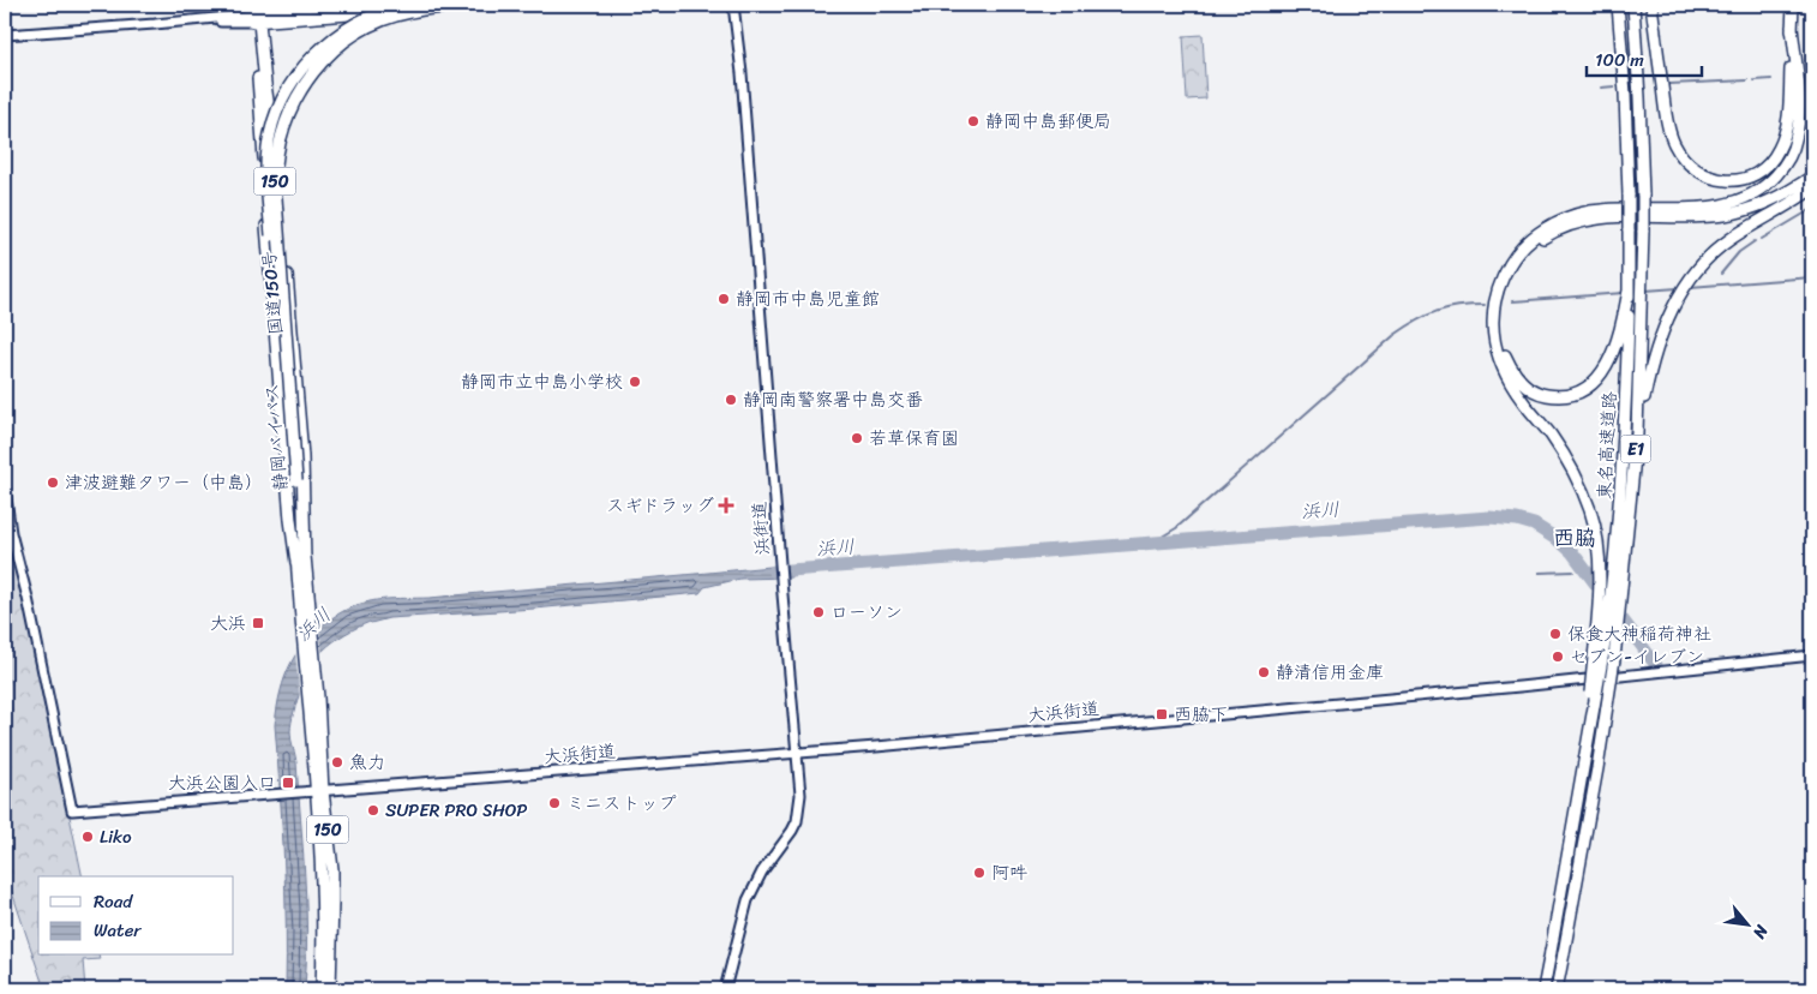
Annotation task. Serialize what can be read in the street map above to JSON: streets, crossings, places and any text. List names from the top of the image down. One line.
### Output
{"streets":{"highway":["150","国道150号","静岡バイパス","東名高速道路","E1"],"street":["浜街道","大浜街道"]},"crossings":[["国道150号","静岡バイパス"],["静岡バイパス","大浜街道"],["浜街道","大浜街道"]],"districts":["西脇"],"water":["浜川"],"places":{"other":["静岡中島郵便局","静岡市中島児童館","静岡市立中島小学校","静岡南警察署中島交番","若草保育園","津波避難タワー（中島）","ローソン","保食大神稲荷神社","セブン-イレブン","静清信用金庫","魚力","ミニストップ","SUPER PRO SHOP","Liko","阿吽"],"health":["スギドラッグ"],"transit":["大浜","西脇下","大浜公園入口"]},"legend":["Road","Water"],"scale_bar":"100 m","north":"bottom right"}
